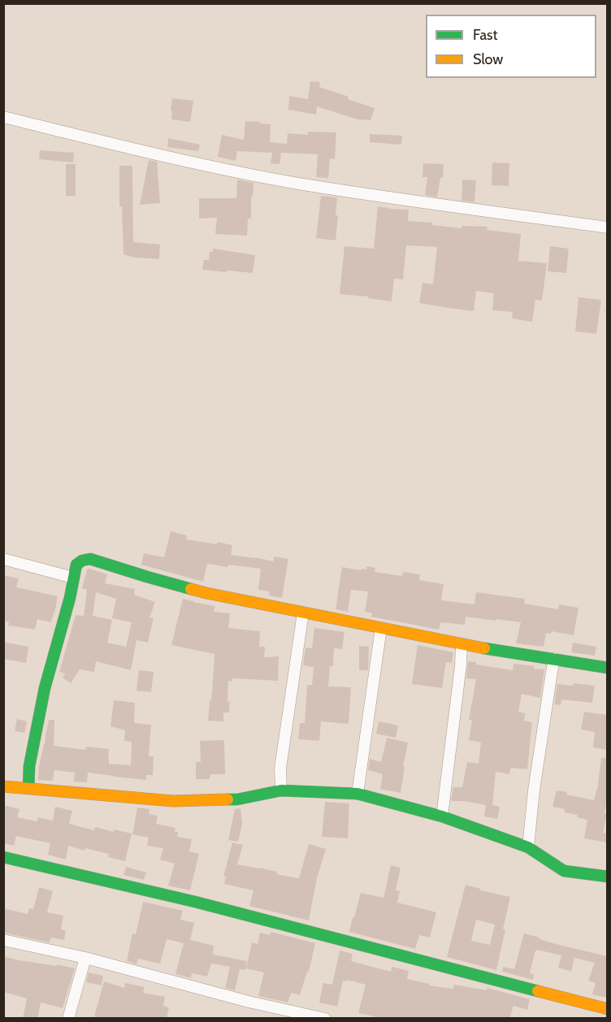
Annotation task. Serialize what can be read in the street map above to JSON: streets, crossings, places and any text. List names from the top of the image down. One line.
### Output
{"legend":["Fast","Slow"]}
